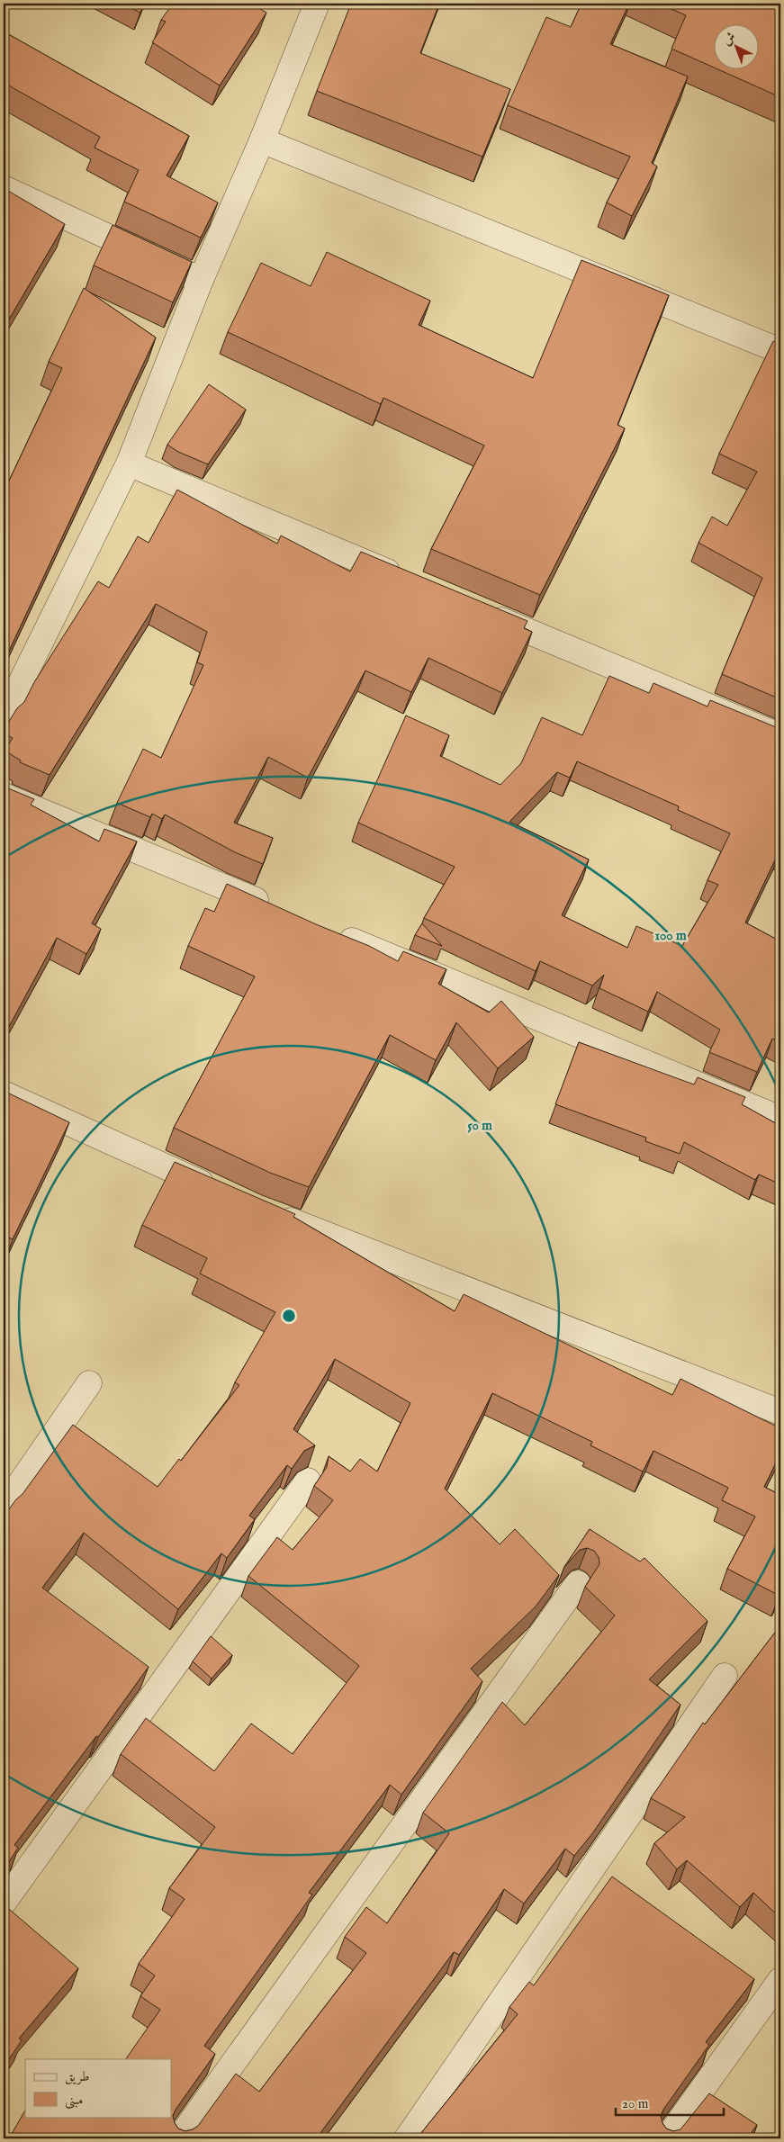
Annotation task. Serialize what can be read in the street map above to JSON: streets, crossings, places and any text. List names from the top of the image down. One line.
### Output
{"legend":["طريق","مبنى"],"scale_bar":"20 m","north":"top left","rings":["100 m","50 m"]}
